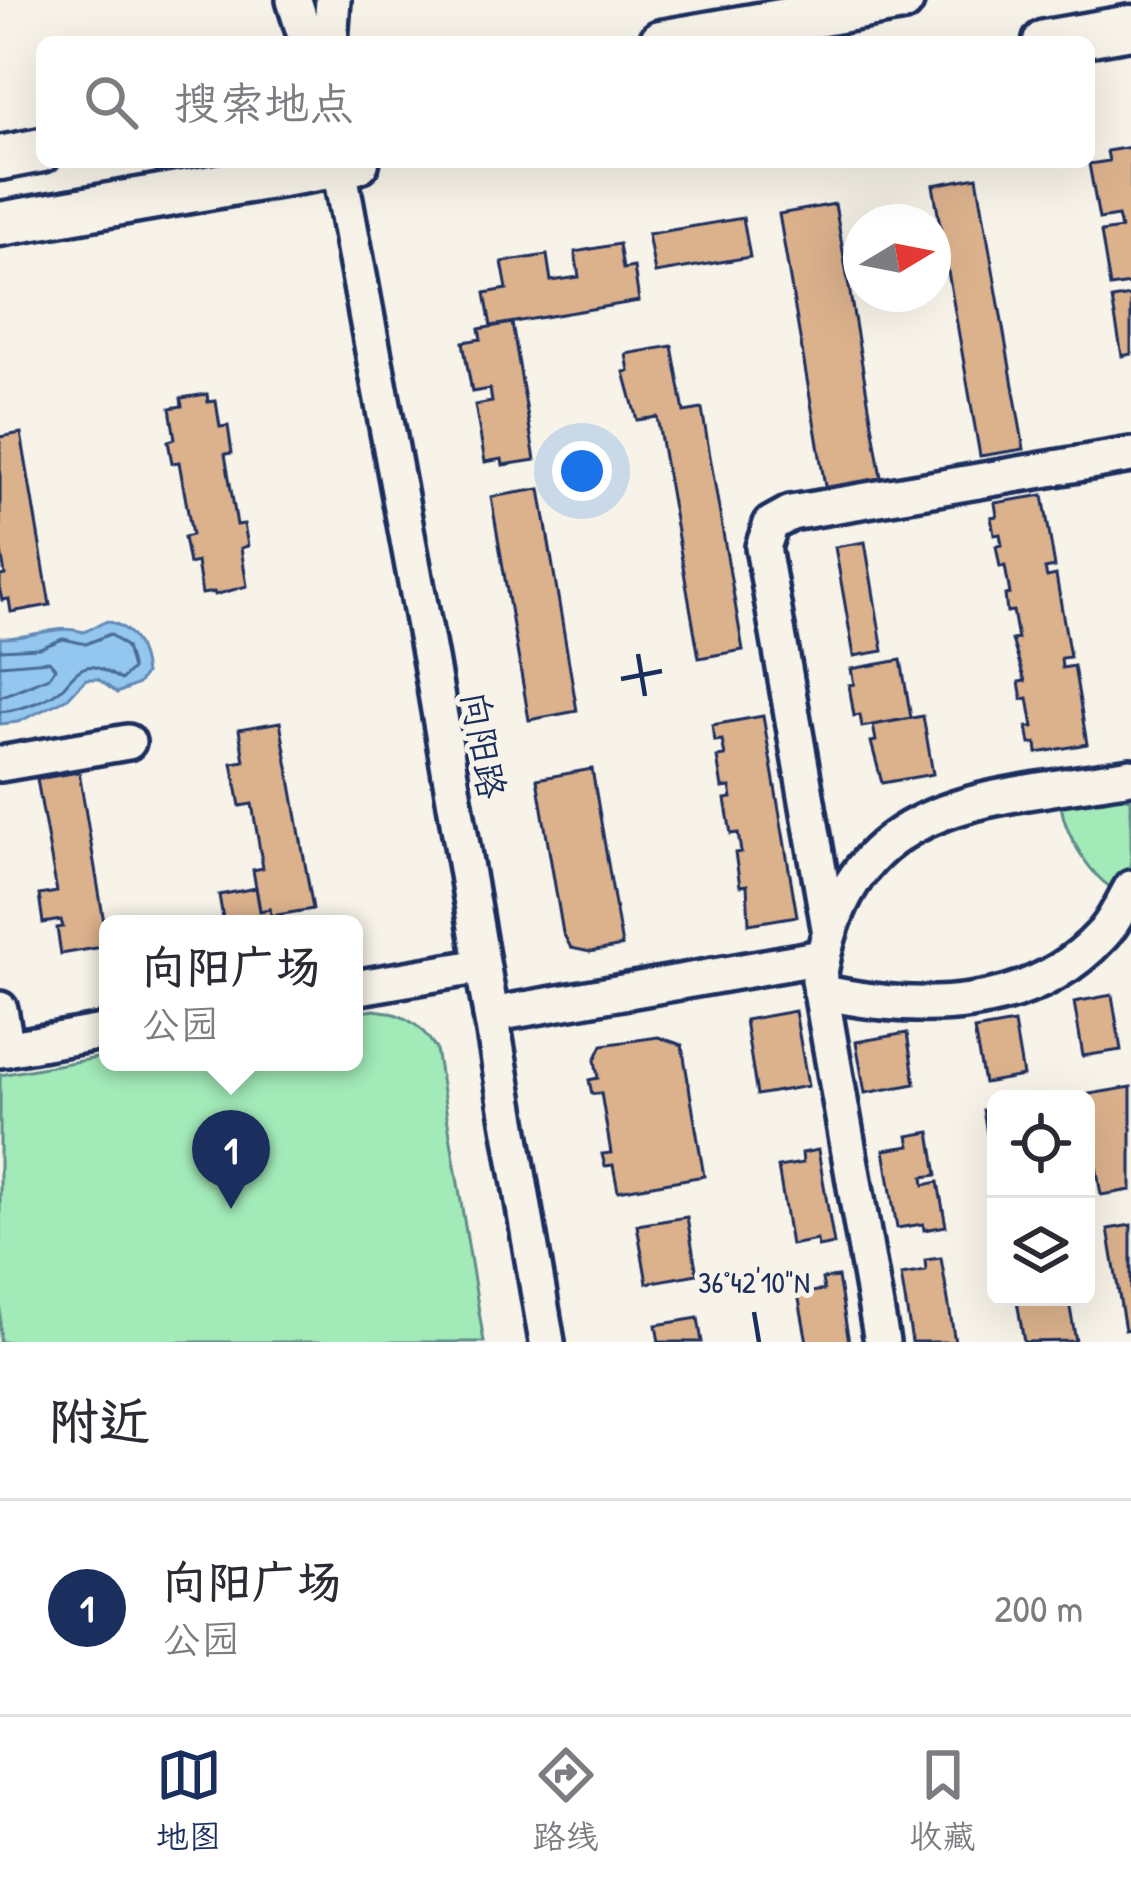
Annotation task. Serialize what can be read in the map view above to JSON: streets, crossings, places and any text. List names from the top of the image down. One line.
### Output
{"streets":{"street":["向阳路"]},"north":"right","page":{"search":"搜索地点","popup":["向阳广场","公园"],"pins":"1","heading":"附近","list":[{"mark":"1","name":"向阳广场","note":"公园","value":"200 m"}],"nav":["地图","路线","收藏"]},"coordinates":["36°42'10\"N"]}
